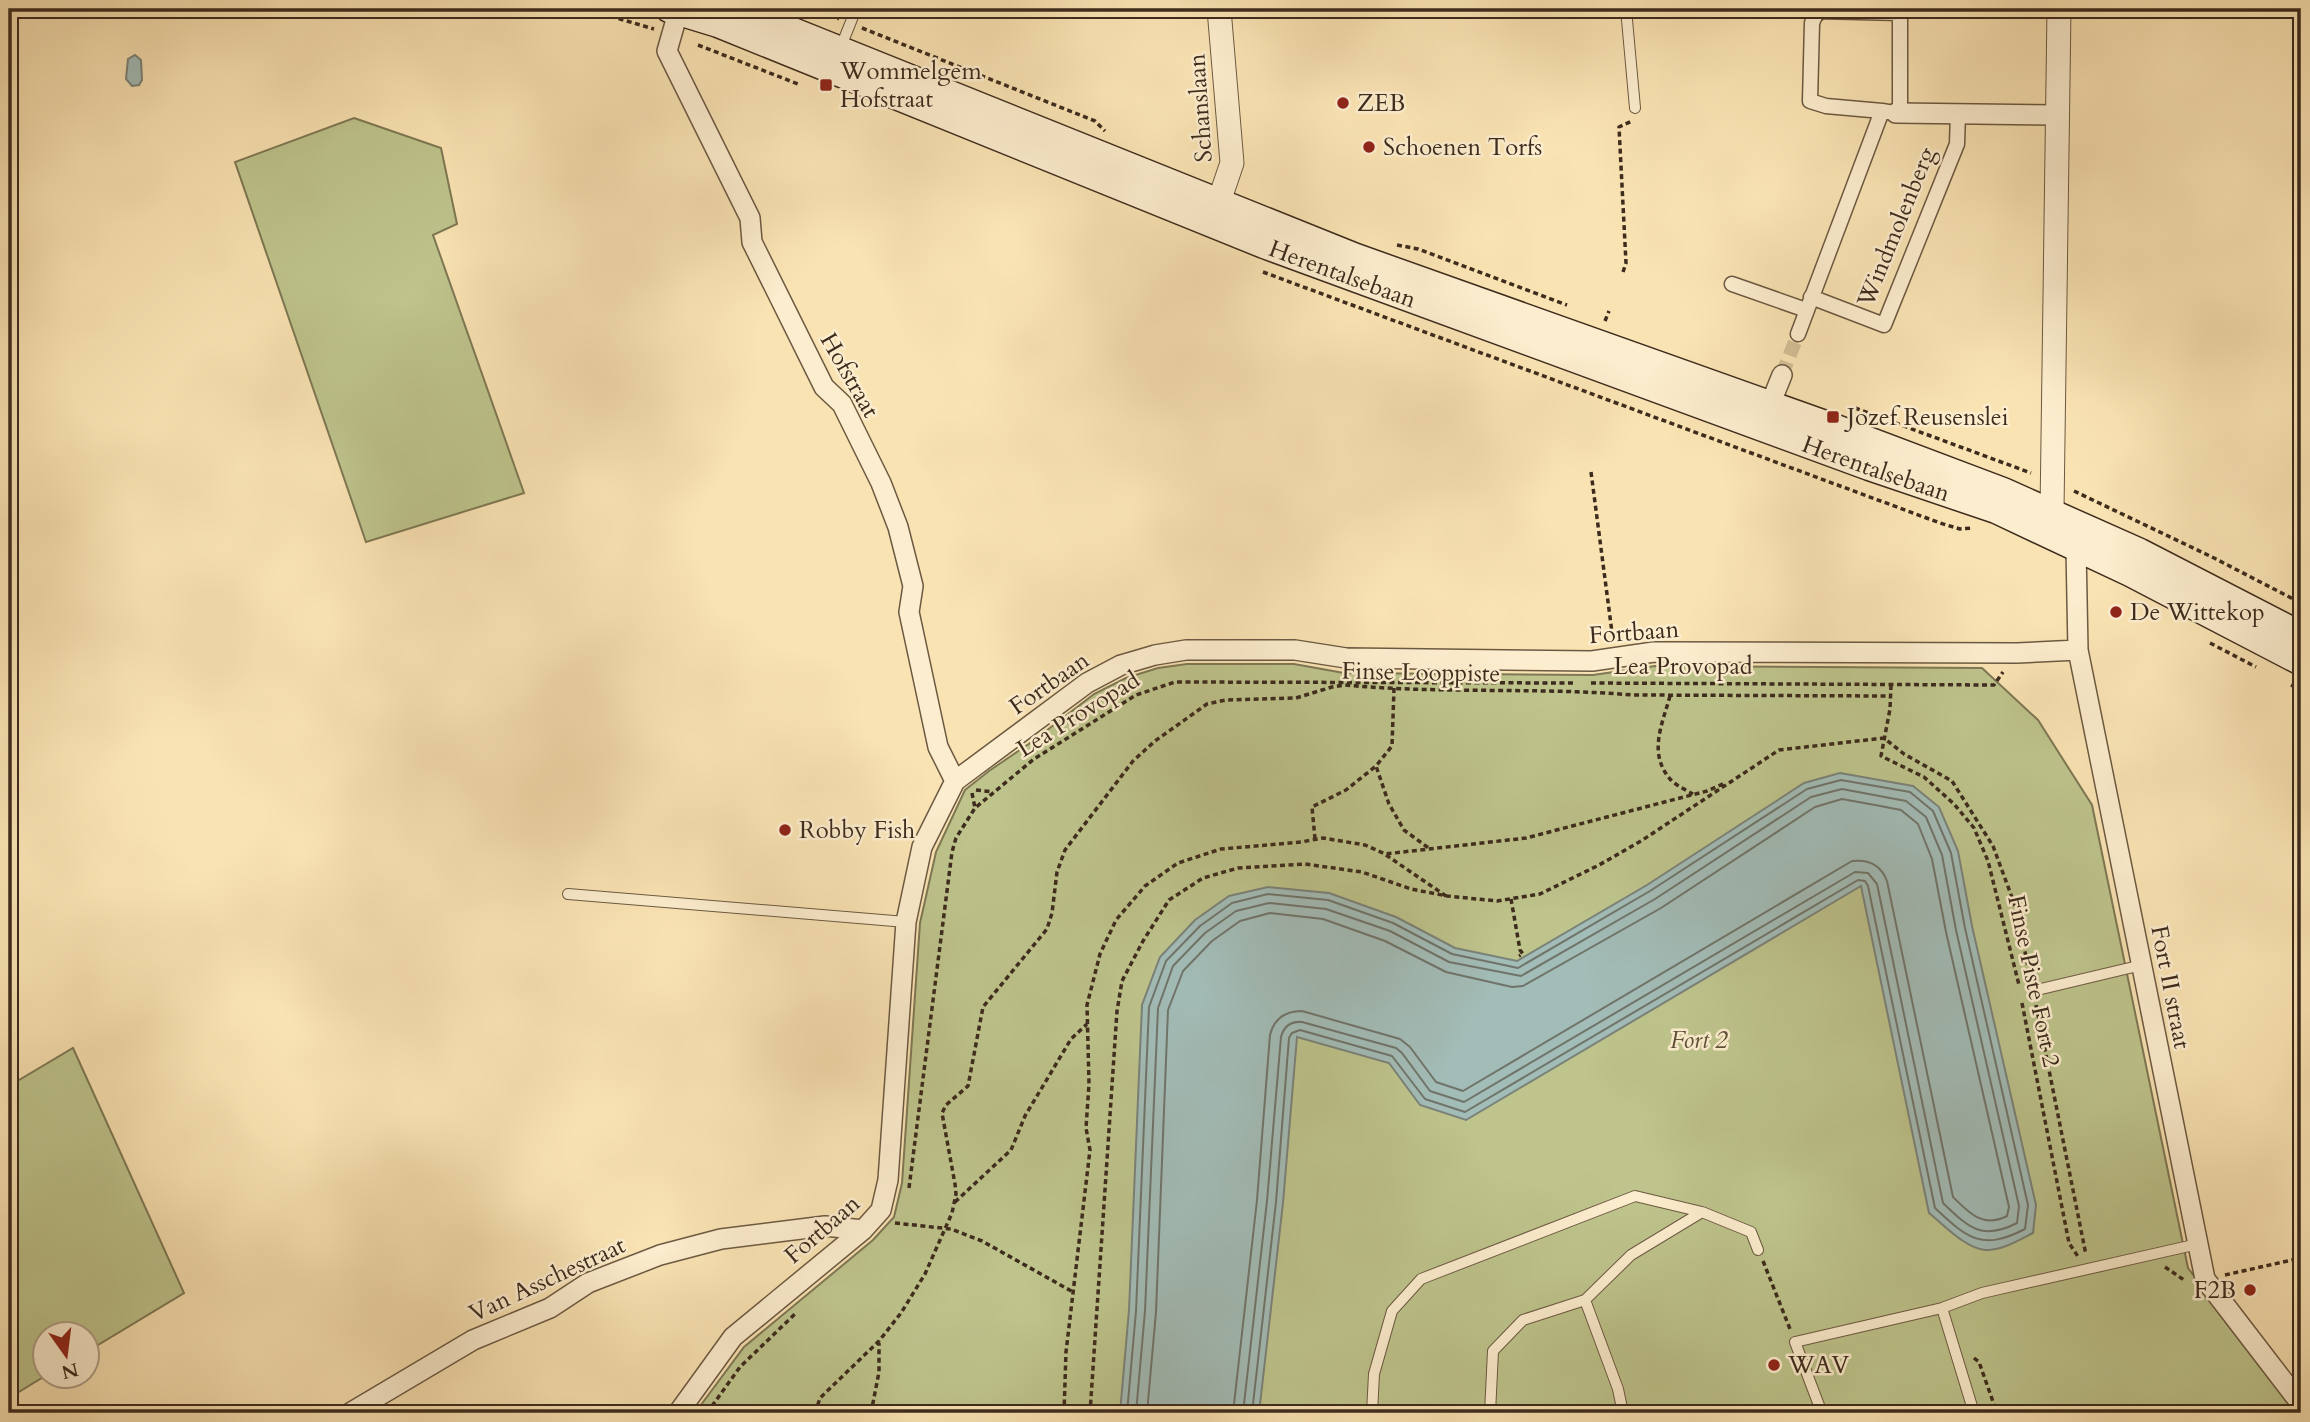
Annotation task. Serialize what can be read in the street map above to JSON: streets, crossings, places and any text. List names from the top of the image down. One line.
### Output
{"streets":{"main road":["Herentalsebaan"],"street":["Schanslaan","Windmolenberg","Hofstraat","Fortbaan","Fort II straat","Van Asschestraat"],"path":["Lea Provopad","Finse Looppiste","Finse Piste Fort 2"]},"crossings":[["Schanslaan","Herentalsebaan"],["Herentalsebaan","Hofstraat"],["Herentalsebaan","Fort II straat"],["Hofstraat","Fortbaan"],["Fortbaan","Lea Provopad"],["Fortbaan","Fort II straat"],["Fortbaan","Van Asschestraat"]],"parks":["Fort 2"],"places":{"transit":["Wommelgem Hofstraat","Jozef Reusenslei"],"other":["ZEB","Schoenen Torfs","De Wittekop","Robby Fish","F2B","WAV"]},"north":"bottom"}
